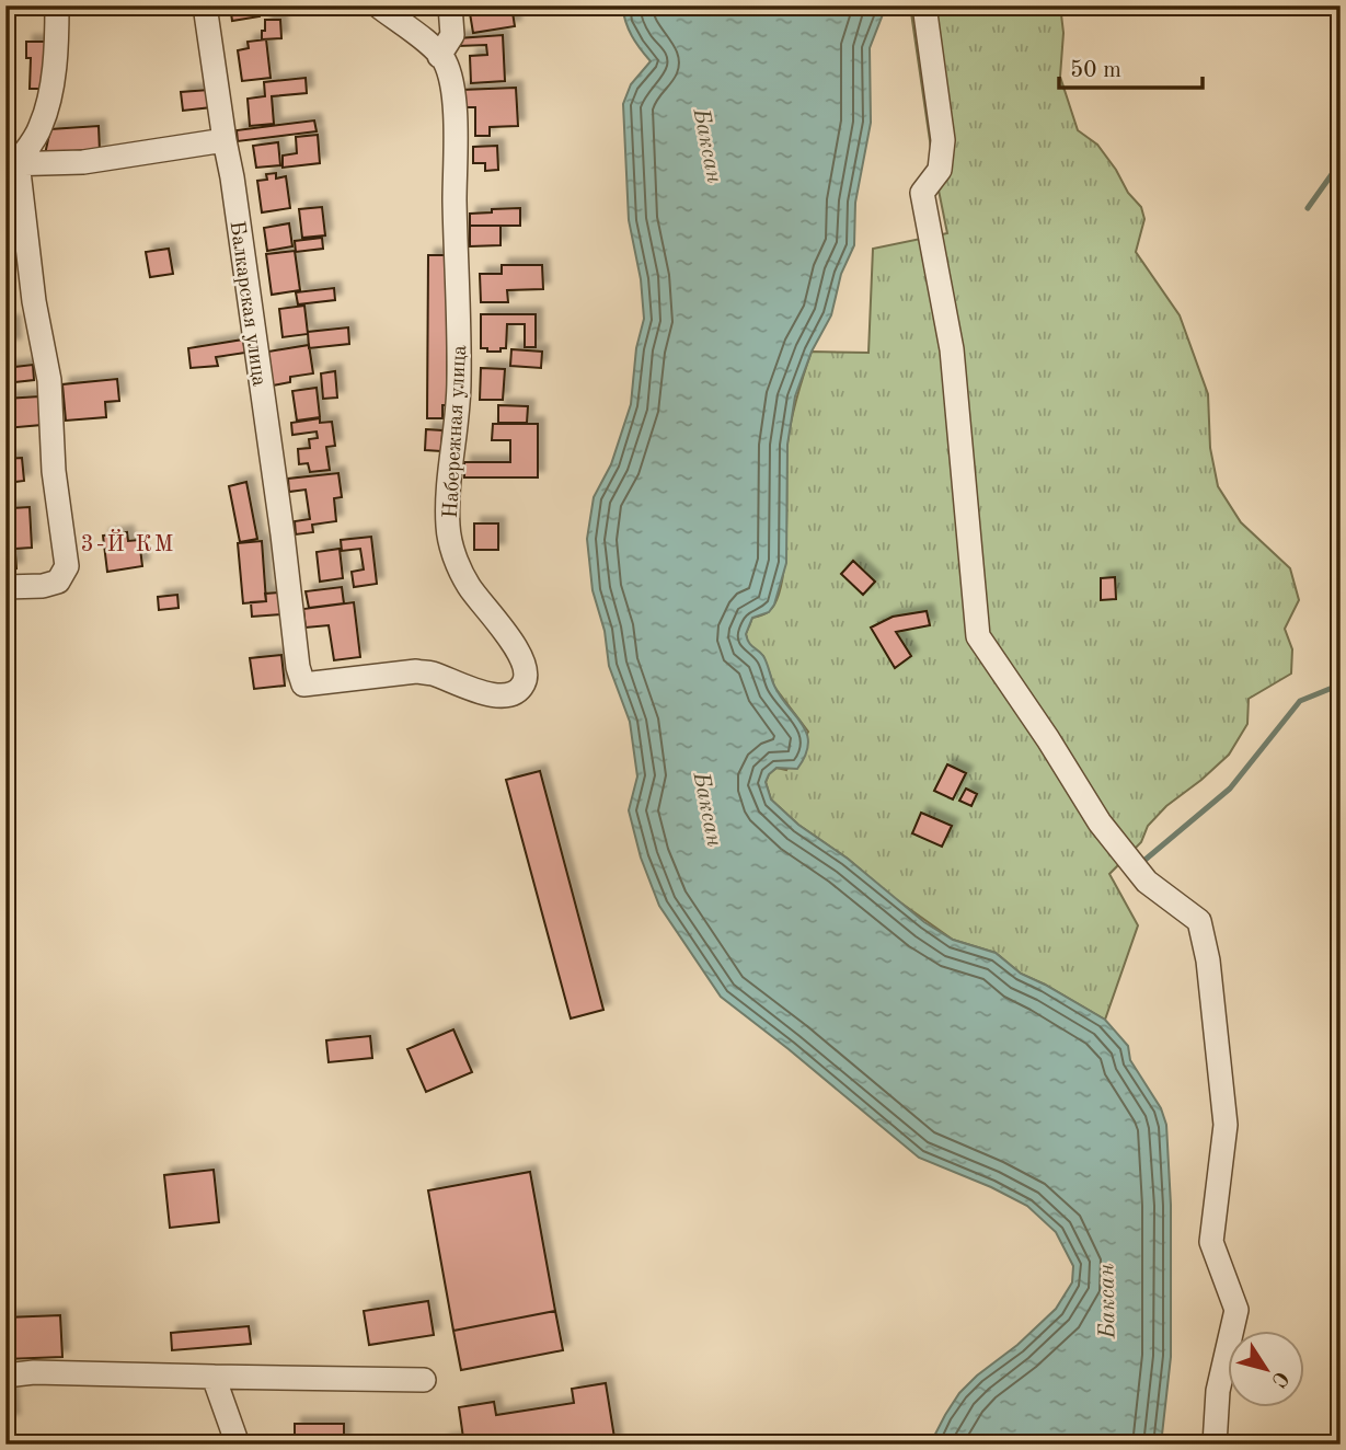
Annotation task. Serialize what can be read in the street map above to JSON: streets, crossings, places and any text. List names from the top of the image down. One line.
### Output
{"streets":{"street":["Балкарская улица","Набережная улица"]},"crossings":[["Балкарская улица","Набережная улица"]],"districts":["3-Й КМ"],"water":["Баксан"],"scale_bar":"50 m","north":"bottom right"}
